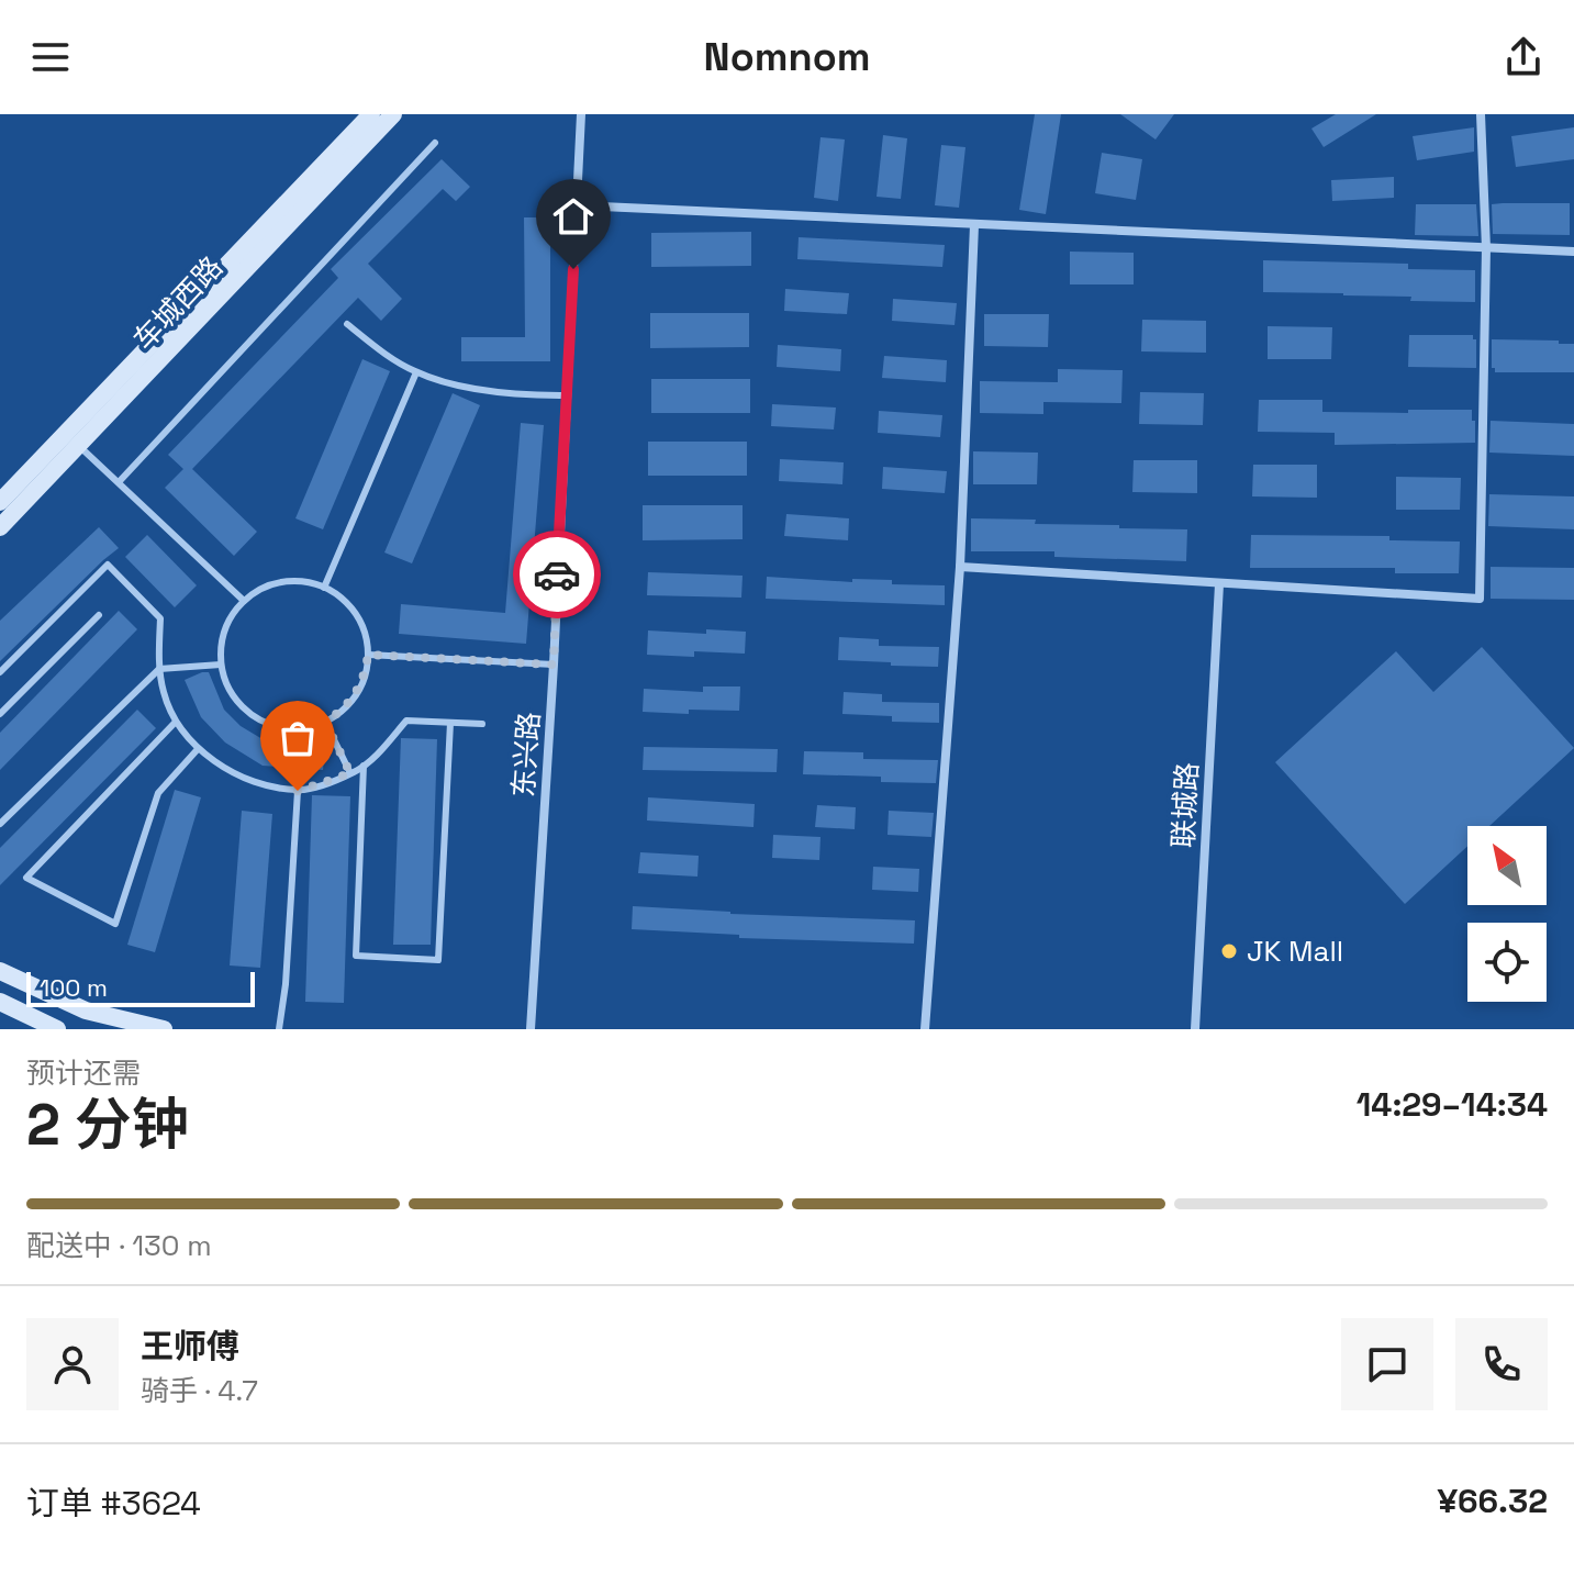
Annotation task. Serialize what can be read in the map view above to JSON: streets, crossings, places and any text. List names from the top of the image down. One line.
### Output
{"streets":{"main road":["车城西路"],"street":["东兴路","联城路"]},"places":["JK Mall"],"scale_bar":"100 m","north":"top left","page":{"header":"Nomnom","scale":"100 m","heading":["2 分钟","预计还需","14:29–14:34"],"panel":["王师傅","骑手 · 4.7","订单 #3624","¥66.32"],"bar":"配送中 · 130 m"}}
